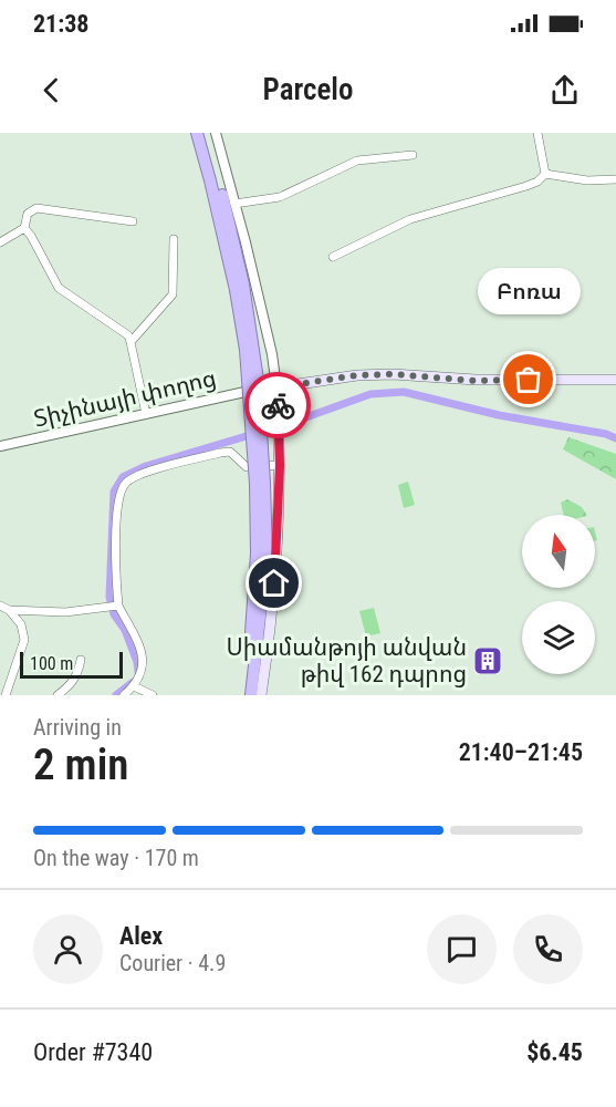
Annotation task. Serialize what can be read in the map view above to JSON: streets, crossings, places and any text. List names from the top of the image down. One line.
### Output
{"streets":{"main road":["Տիչինայի փողոց"]},"places":{"other":["Բոռա"],"building":["Սիամանթոյի անվան թիվ 162 դպրոց"]},"scale_bar":"100 m","north":"top","page":{"status":"21:38","header":"Parcelo","bubble":"Բոռա","scale":"100 m","heading":["2 min","Arriving in","21:40–21:45"],"panel":["Alex","Courier · 4.9","Order #7340","$6.45"],"bar":"On the way · 170 m"}}
